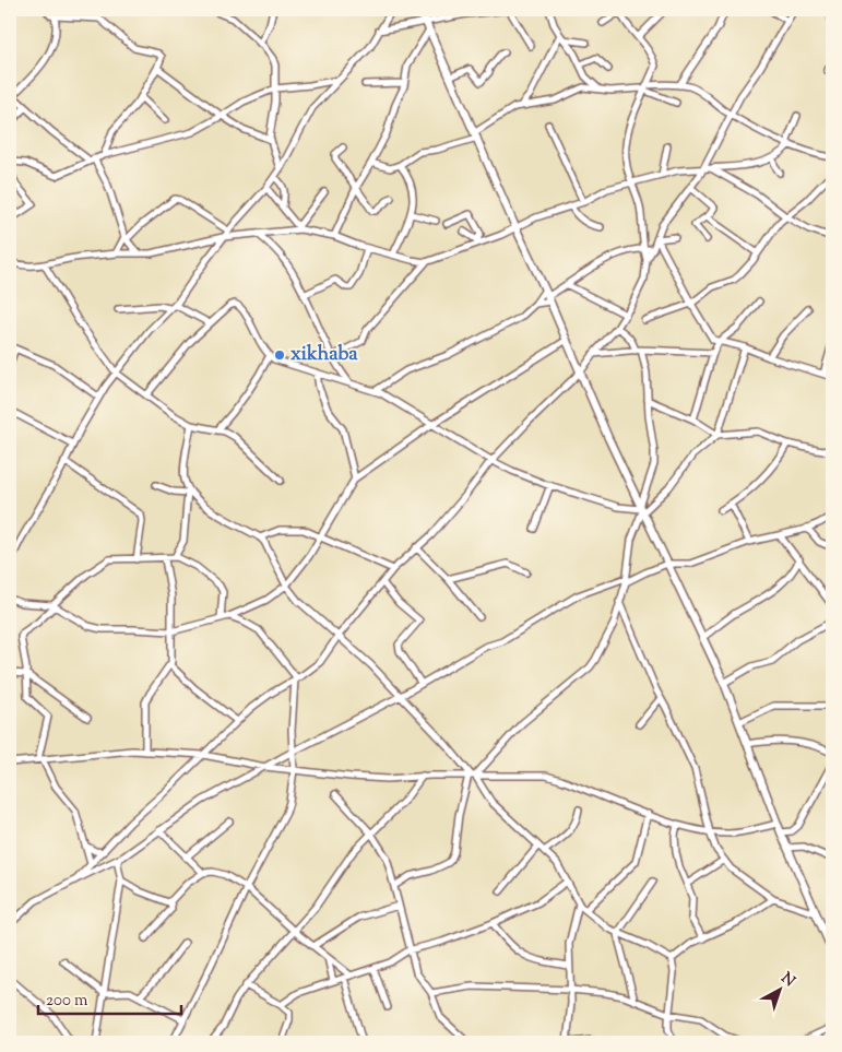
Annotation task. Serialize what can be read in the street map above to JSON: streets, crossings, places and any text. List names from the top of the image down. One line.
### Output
{"places":["xikhaba"],"scale_bar":"200 m","north":"top right"}
